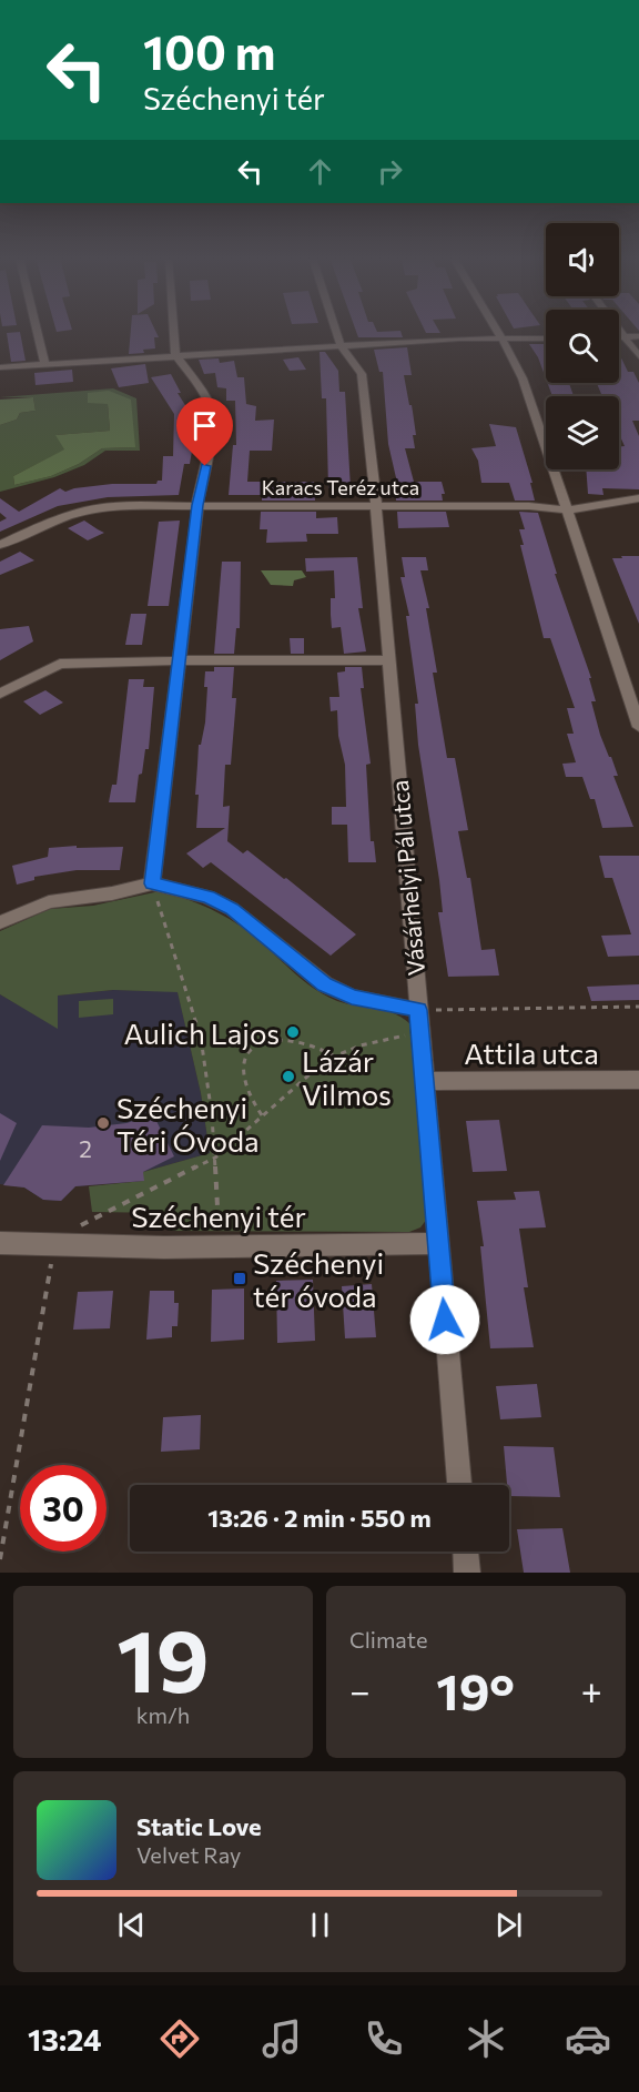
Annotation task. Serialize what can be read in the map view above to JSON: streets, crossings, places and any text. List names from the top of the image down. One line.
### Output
{"streets":{"street":["Karacs Teréz utca","Vásárhelyi Pál utca","Attila utca","Széchenyi tér"]},"crossings":[["Karacs Teréz utca","Vásárhelyi Pál utca"],["Vásárhelyi Pál utca","Attila utca"],["Vásárhelyi Pál utca","Széchenyi tér"]],"places":{"other":["Aulich Lajos","Lázár Vilmos","Széchenyi Téri Óvoda"],"transit":["Széchenyi tér óvoda"]},"house_numbers":["2"],"page":{"turn":["100 m","Széchenyi tér"],"limit":"30","trip":"13:26 · 2 min · 550 m","tile":[["19","km/h"],"Climate"],"heat":["−","19°","+"],"song":["Static Love","Velvet Ray"],"tabs":"13:24"}}
